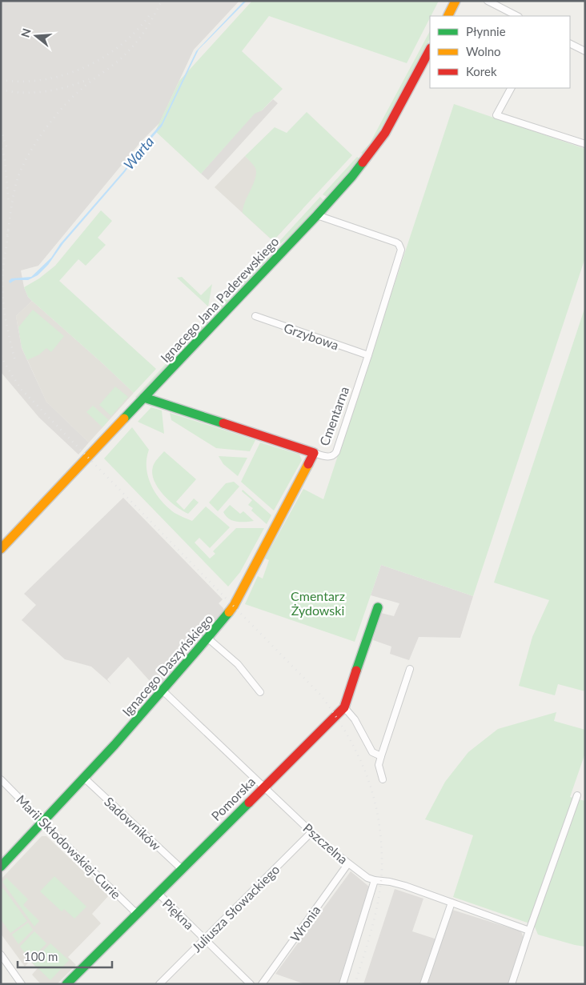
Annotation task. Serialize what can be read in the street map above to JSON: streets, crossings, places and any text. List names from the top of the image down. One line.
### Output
{"streets":{"street":["Ignacego Jana Paderewskiego","Grzybowa","Cmentarna","Ignacego Daszyńskiego","Pomorska","Sadowników","Pszczelna","Marii Skłodowskiej-Curie","Juliusza Słowackiego","Piękna","Wronia"]},"crossings":[["Ignacego Jana Paderewskiego","Cmentarna"],["Grzybowa","Cmentarna"],["Cmentarna","Ignacego Daszyńskiego"],["Ignacego Daszyńskiego","Sadowników"],["Ignacego Daszyńskiego","Pszczelna"],["Ignacego Daszyńskiego","Marii Skłodowskiej-Curie"],["Pomorska","Sadowników"],["Pomorska","Pszczelna"],["Pomorska","Marii Skłodowskiej-Curie"],["Pomorska","Piękna"],["Pszczelna","Juliusza Słowackiego"],["Pszczelna","Wronia"],["Juliusza Słowackiego","Piękna"]],"water":["Warta"],"parks":["Cmentarz Żydowski"],"legend":["Płynnie","Wolno","Korek"],"scale_bar":"100 m","north":"left"}
